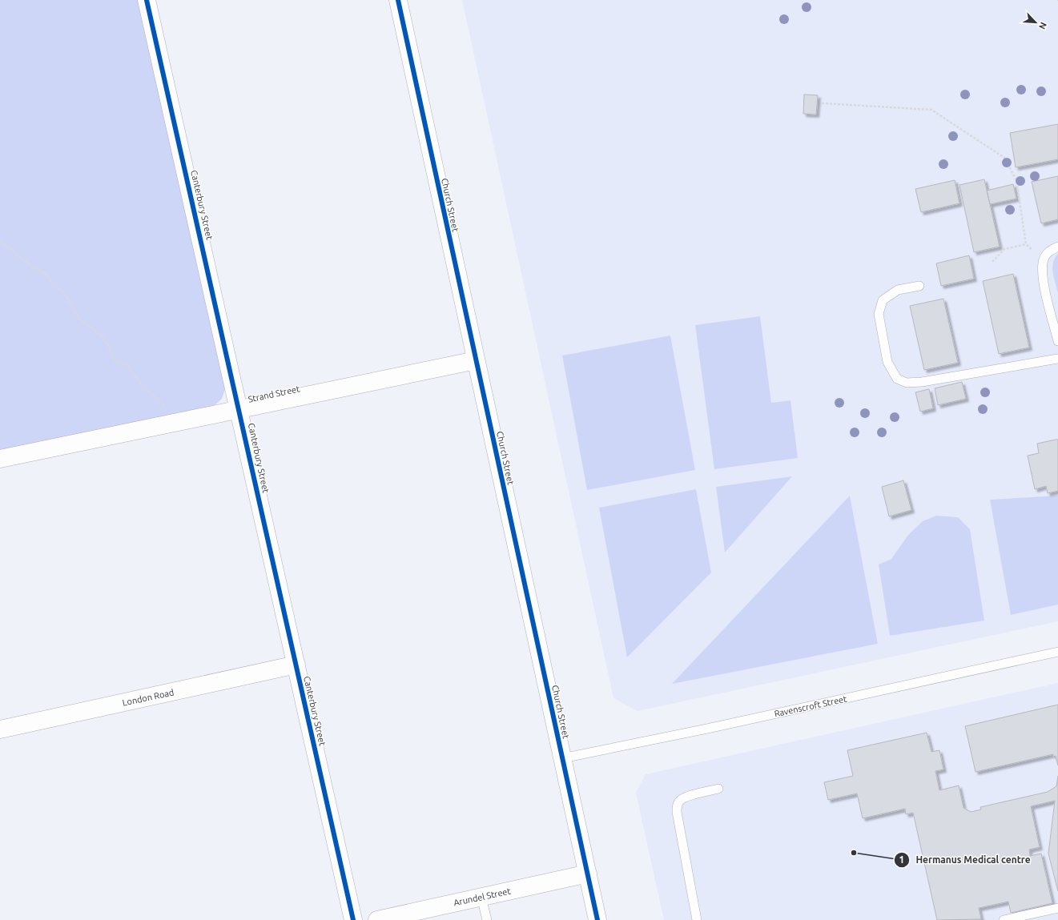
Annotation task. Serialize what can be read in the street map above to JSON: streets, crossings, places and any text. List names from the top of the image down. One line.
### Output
{"streets":{"street":["Canterbury Street","Church Street","Strand Street","London Road","Arundel Street"],"lane":["Ravenscroft Street"]},"crossings":[["Canterbury Street","Strand Street"],["Canterbury Street","London Road"],["Church Street","Strand Street"],["Church Street","Ravenscroft Street"],["Church Street","Arundel Street"]],"places":["Hermanus Medical centre"],"north":"bottom right"}
